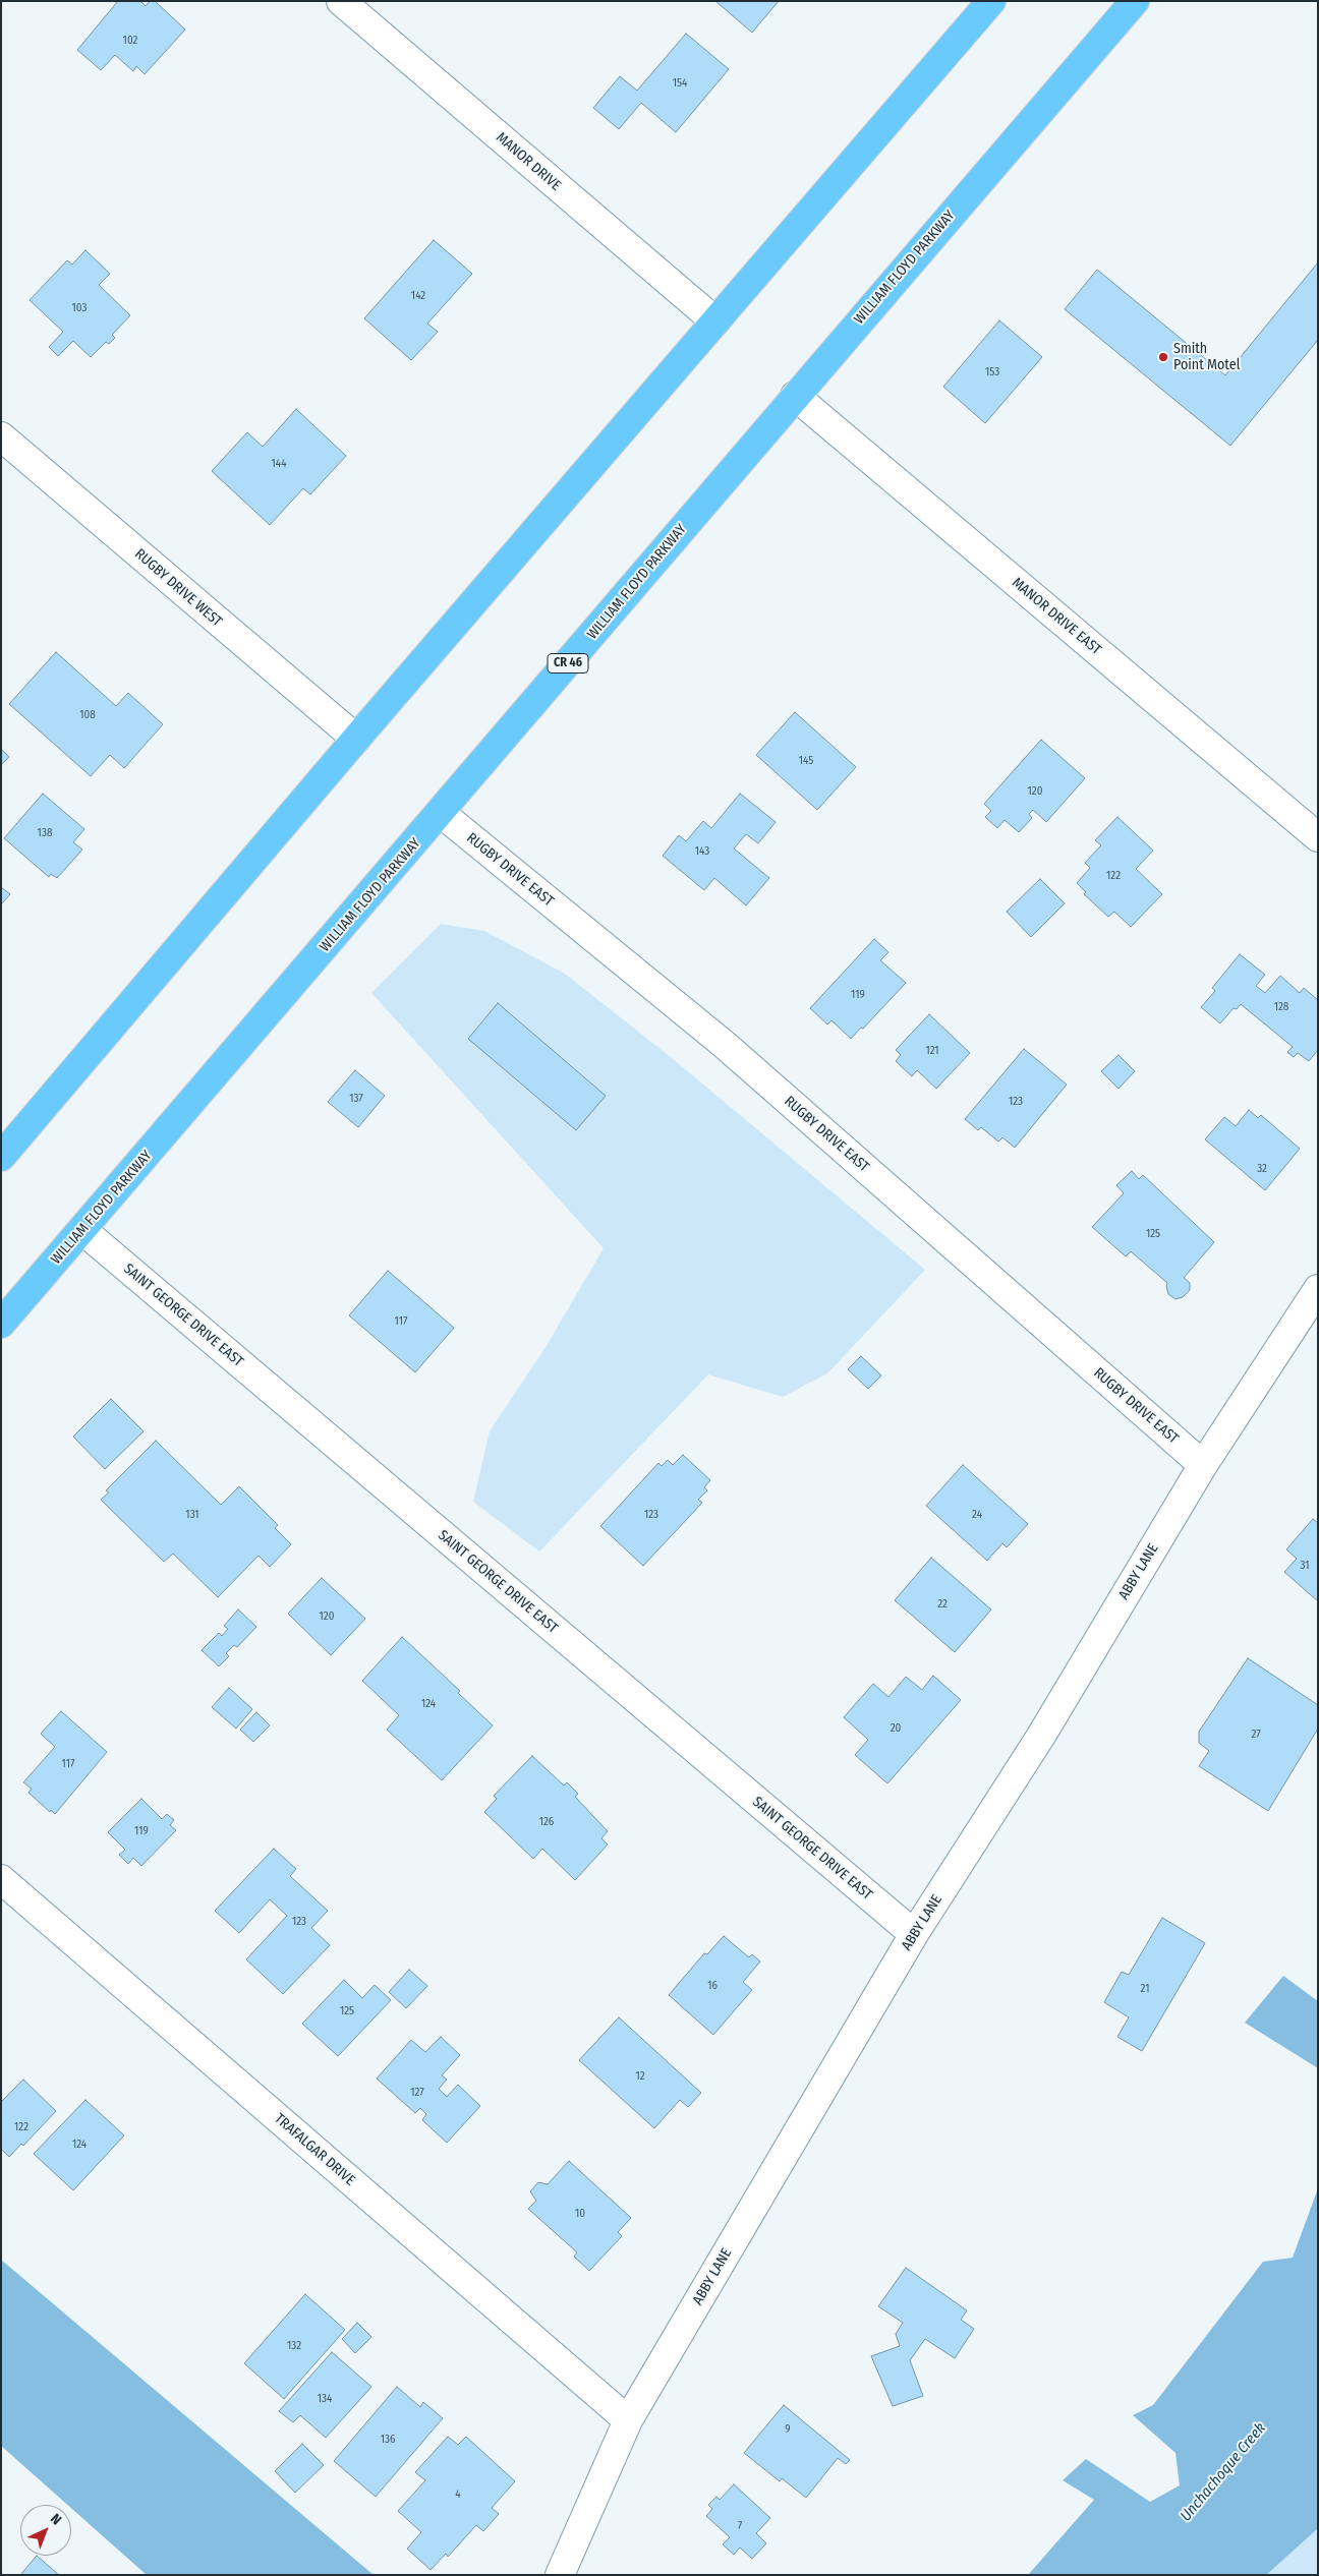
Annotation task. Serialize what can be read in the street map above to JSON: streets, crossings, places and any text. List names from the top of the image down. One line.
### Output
{"streets":{"highway":["WILLIAM FLOYD PARKWAY","CR 46"],"street":["MANOR DRIVE","RUGBY DRIVE WEST","MANOR DRIVE EAST","RUGBY DRIVE EAST","SAINT GEORGE DRIVE EAST","ABBY LANE","TRAFALGAR DRIVE"]},"crossings":[["WILLIAM FLOYD PARKWAY","MANOR DRIVE EAST"],["WILLIAM FLOYD PARKWAY","RUGBY DRIVE EAST"],["WILLIAM FLOYD PARKWAY","SAINT GEORGE DRIVE EAST"],["RUGBY DRIVE EAST","ABBY LANE"],["SAINT GEORGE DRIVE EAST","ABBY LANE"],["ABBY LANE","TRAFALGAR DRIVE"]],"water":["Unchachoque Creek"],"places":["Smith Point Motel"],"house_numbers":["102","154","142","103","153","144","108","145","120","138","143","122","119","128","121","137","123","32","125","117","131","123","24","31","22","120","124","20","27","117","126","119","123","16","21","125","12","127","122","124","10","132","134","9","136","4","7"],"north":"top right"}
